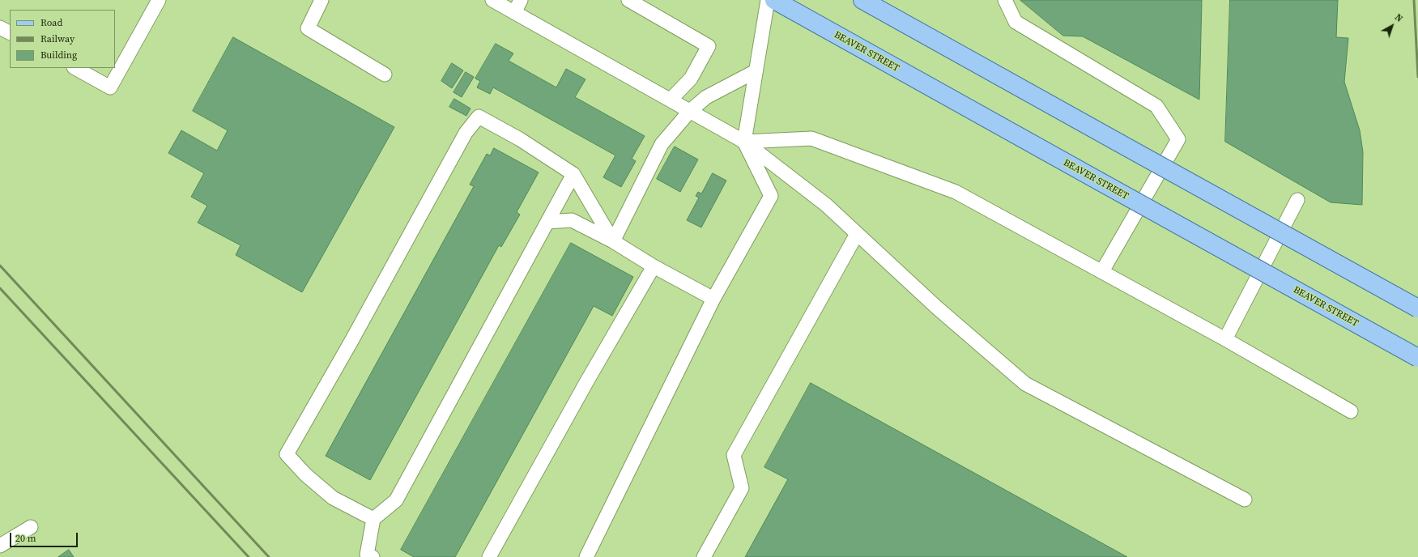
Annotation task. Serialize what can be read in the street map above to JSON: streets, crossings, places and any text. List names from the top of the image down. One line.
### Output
{"streets":{"main road":["BEAVER STREET"]},"legend":["Road","Railway","Building"],"scale_bar":"20 m","north":"top right"}
